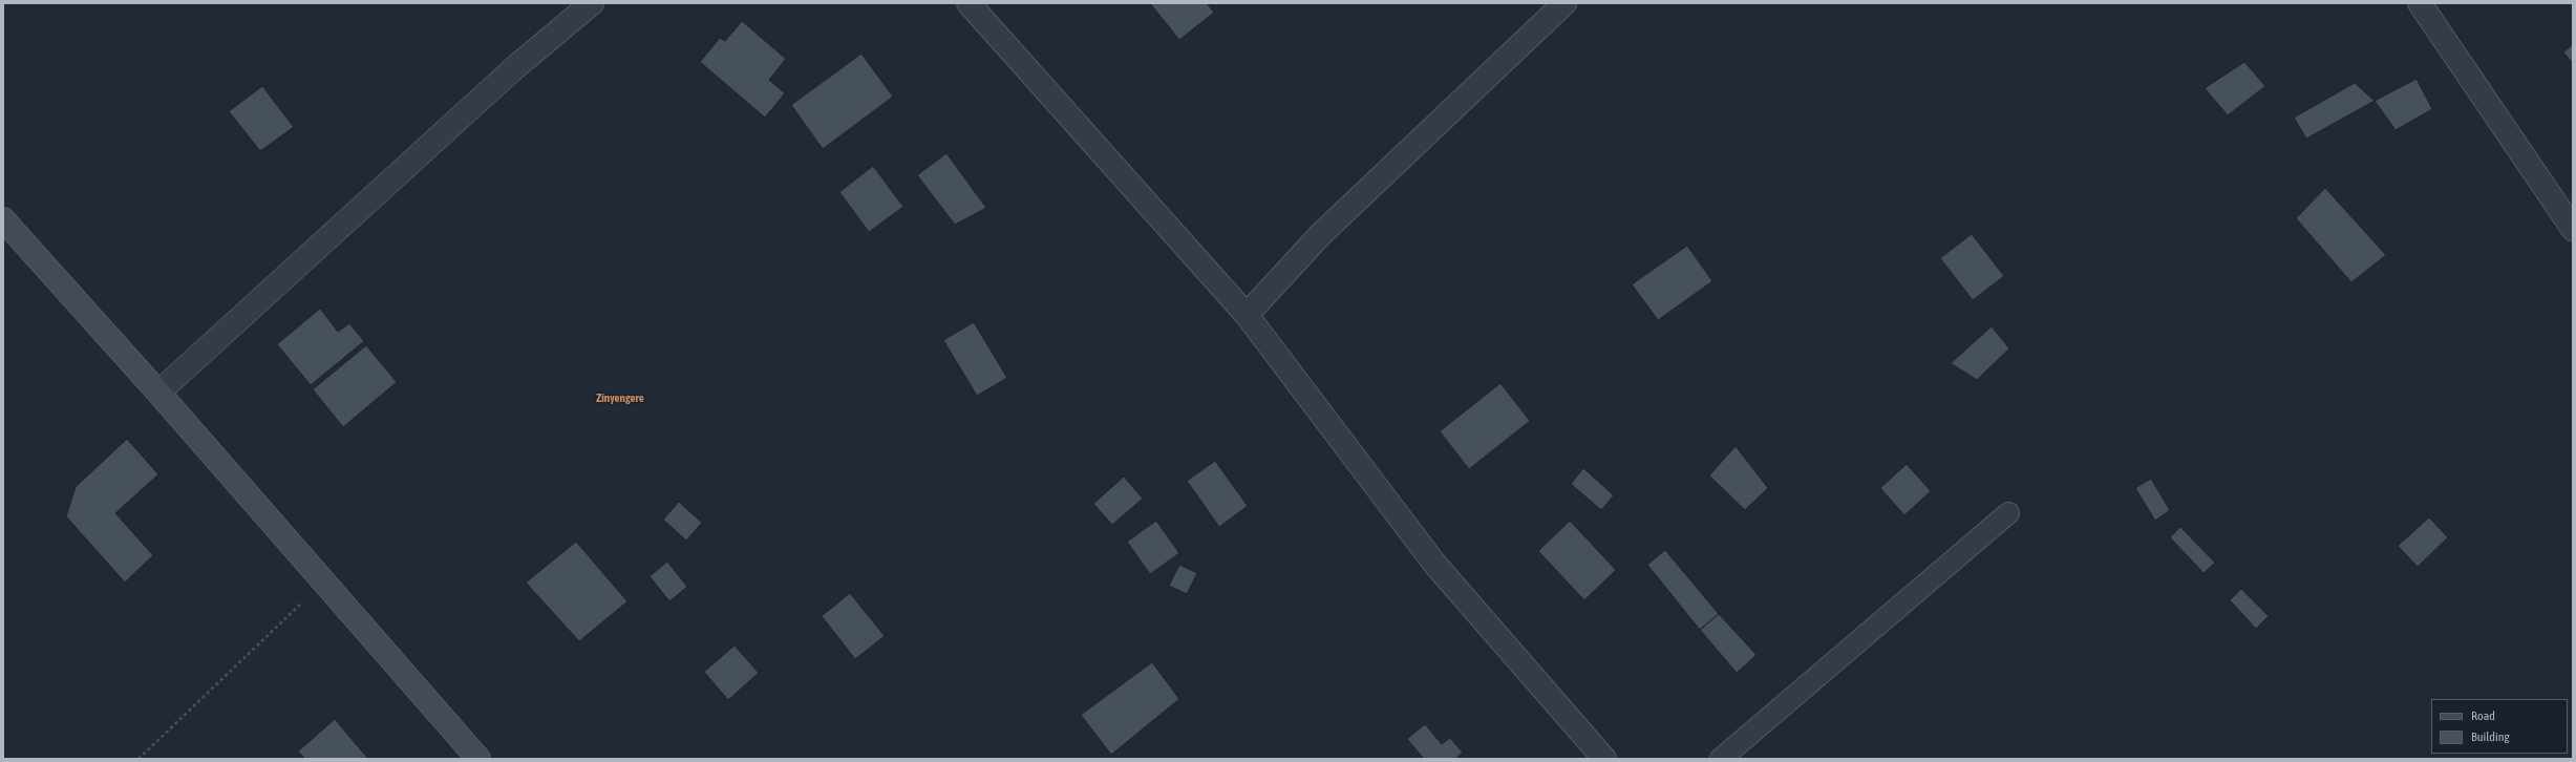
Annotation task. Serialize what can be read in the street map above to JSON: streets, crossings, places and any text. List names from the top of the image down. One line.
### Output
{"districts":["Zinyengere"],"legend":["Road","Building"]}
